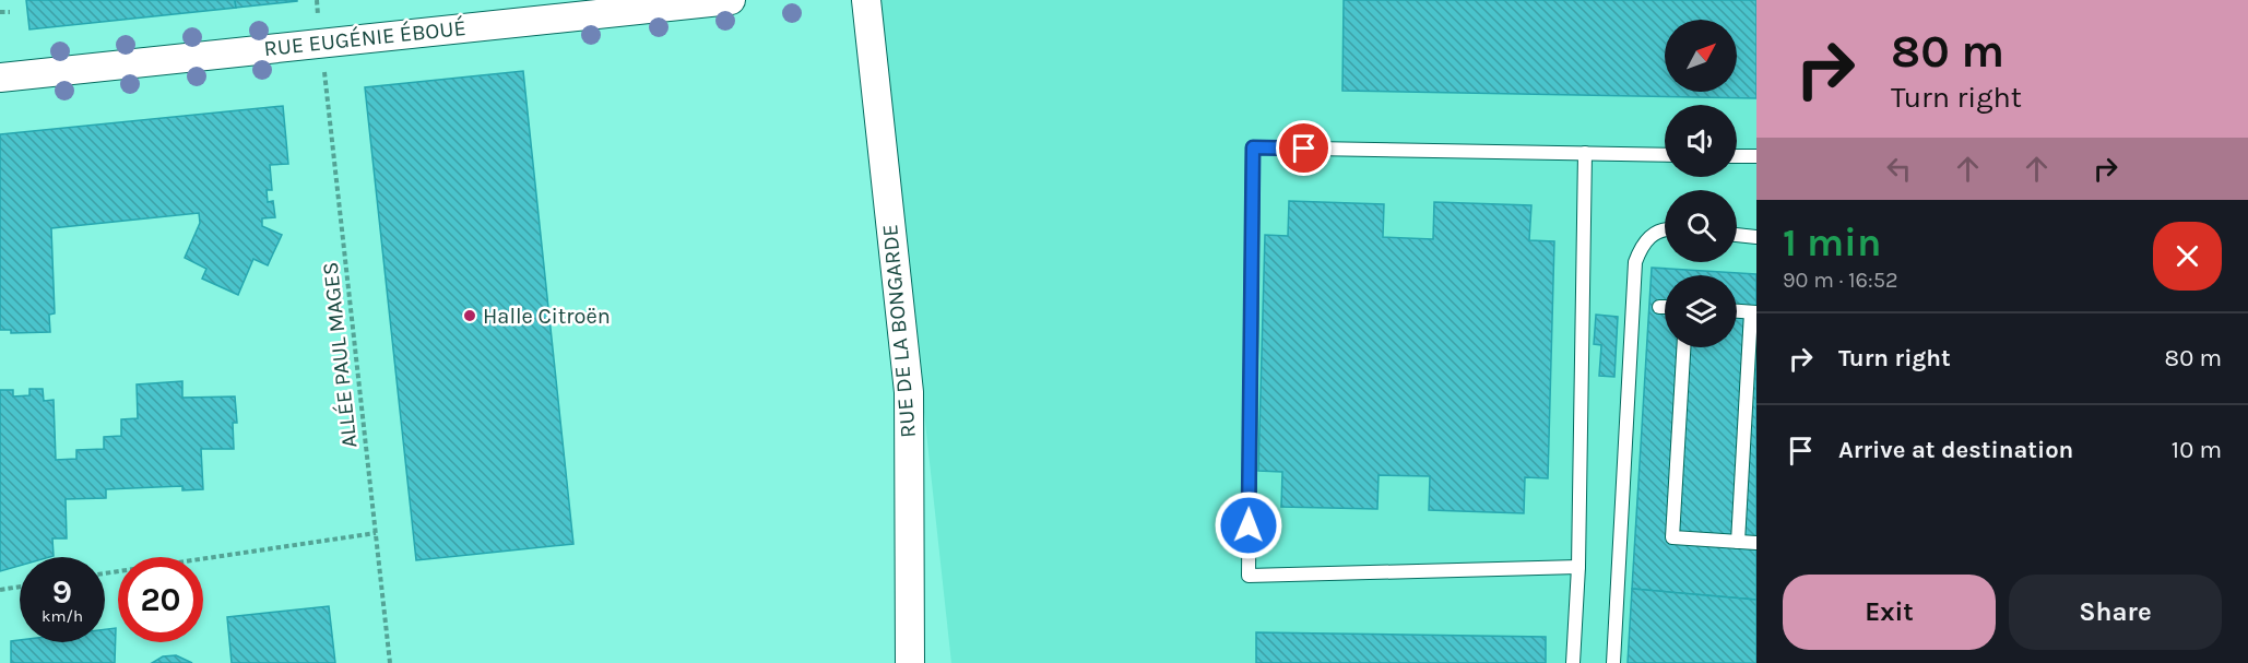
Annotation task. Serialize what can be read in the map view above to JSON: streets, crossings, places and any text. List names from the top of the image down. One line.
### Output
{"streets":{"street":["RUE EUGÉNIE ÉBOUÉ","RUE DE LA BONGARDE"],"path":["ALLÉE PAUL MAGES"]},"crossings":[["RUE EUGÉNIE ÉBOUÉ","ALLÉE PAUL MAGES"]],"places":["Halle Citroën"],"north":"top right","page":{"turn":["80 m","Turn right"],"heading":["1 min","90 m · 16:52"],"list":[{"name":"Turn right","value":"80 m"},{"name":"Arrive at destination","value":"10 m"}],"speed":"9 km/h","limit":"20","buttons":["Exit","Share"]}}
